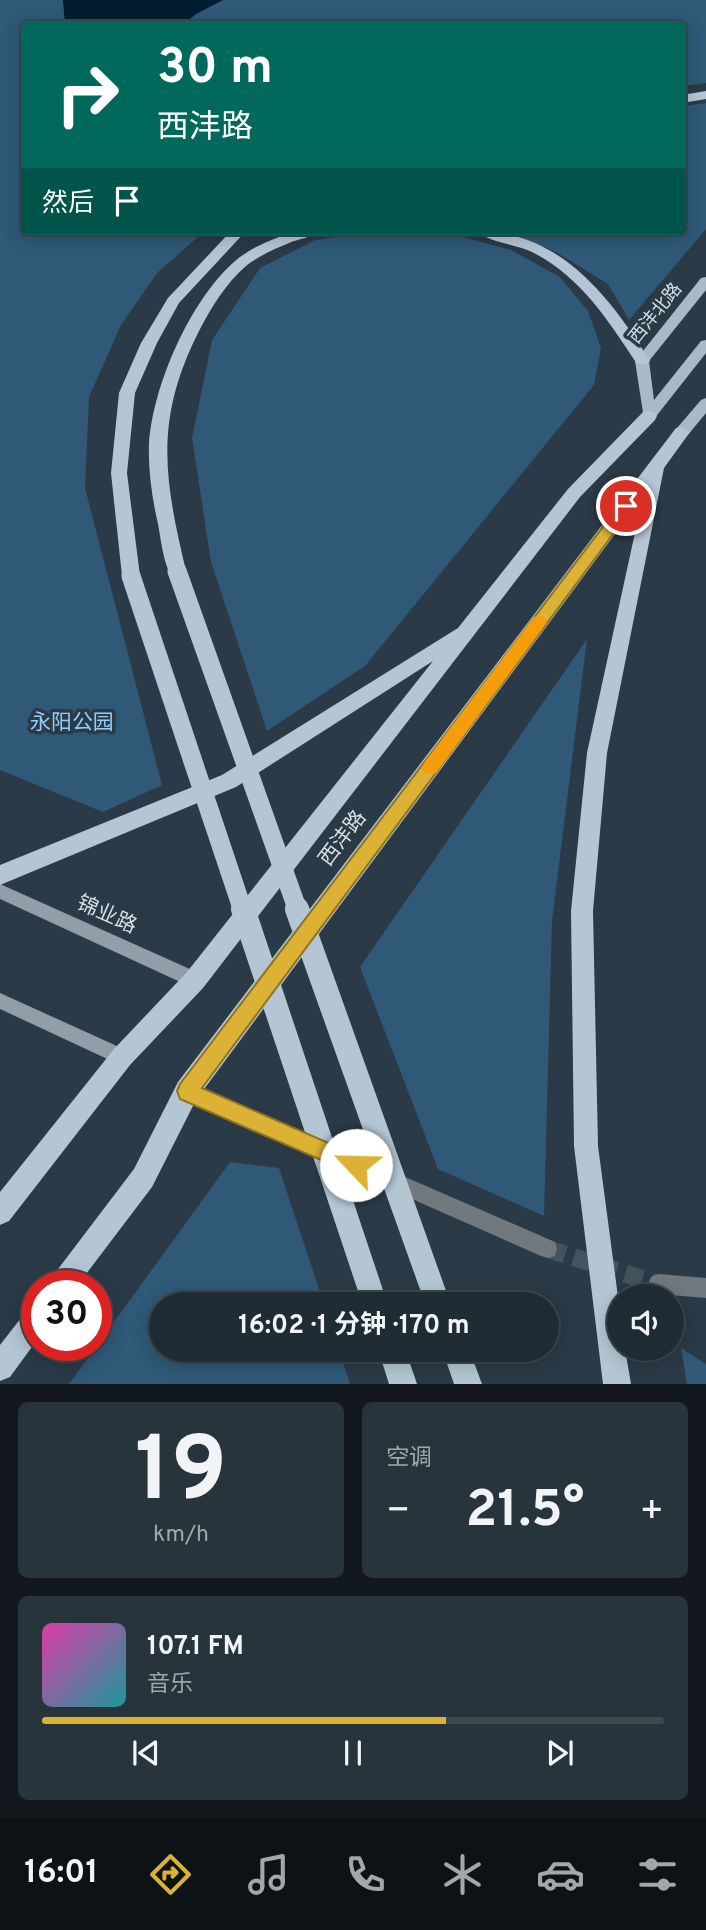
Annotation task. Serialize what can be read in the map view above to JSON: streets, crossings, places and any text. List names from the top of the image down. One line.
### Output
{"streets":{"highway":["西沣路"],"main road":["西沣北路","锦业路"]},"crossings":[["西沣北路","西沣路"],["西沣路","锦业路"]],"parks":["永阳公园"],"page":{"turn":["30 m","西沣路"],"then":"然后","limit":"30","trip":"16:02 · 1 分钟 · 170 m","tile":[["19","km/h"],"空调"],"heat":["−","21.5°","+"],"song":["107.1 FM","音乐"],"tabs":"16:01"}}
